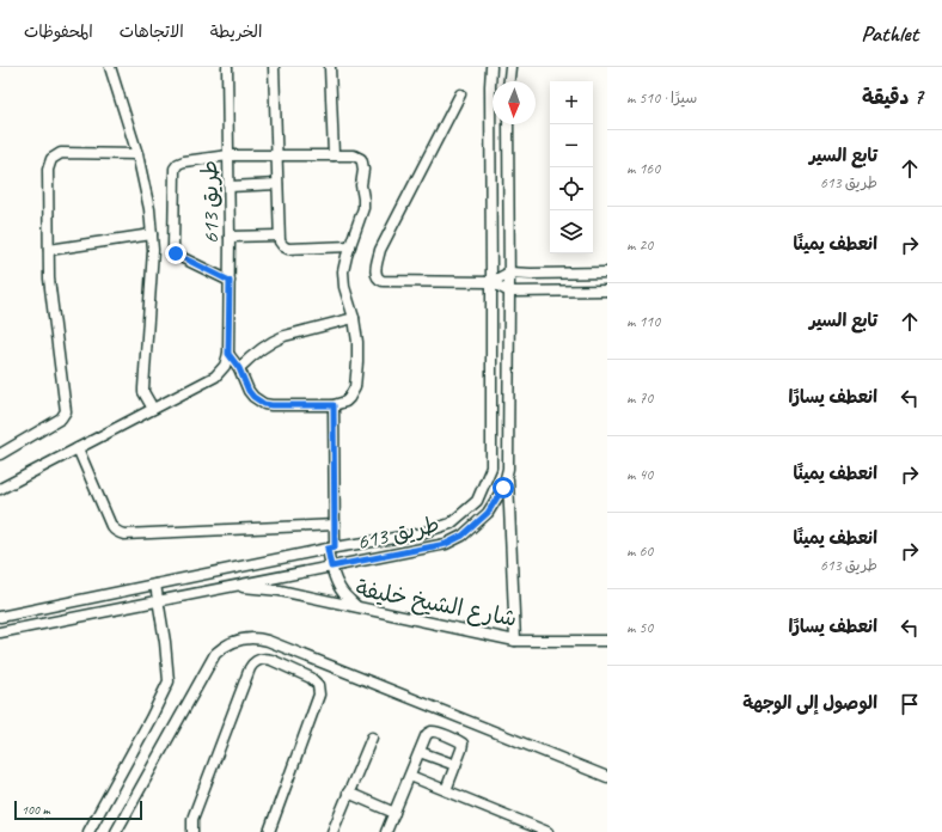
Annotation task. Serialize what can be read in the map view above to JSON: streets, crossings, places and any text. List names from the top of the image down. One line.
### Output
{"streets":{"street":["طريق 613","شارع الشيخ خليفة"]},"crossings":[["طريق 613","شارع الشيخ خليفة"]],"scale_bar":"100 m","north":"bottom","page":{"header":"Pathlet","nav":["الخريطة","الاتجاهات","المحفوظات"],"heading":["7 دقيقة","سيرًا · 510 m"],"map_buttons":["+","−"],"list":[["تابع السير","طريق 613","160 m"],["انعطف يمينًا","20 m"],["تابع السير","110 m"],["انعطف يسارًا","70 m"],["انعطف يمينًا","40 m"],["انعطف يمينًا","طريق 613","60 m"],["انعطف يسارًا","50 m"],"الوصول إلى الوجهة"],"scale":"100 m"}}
